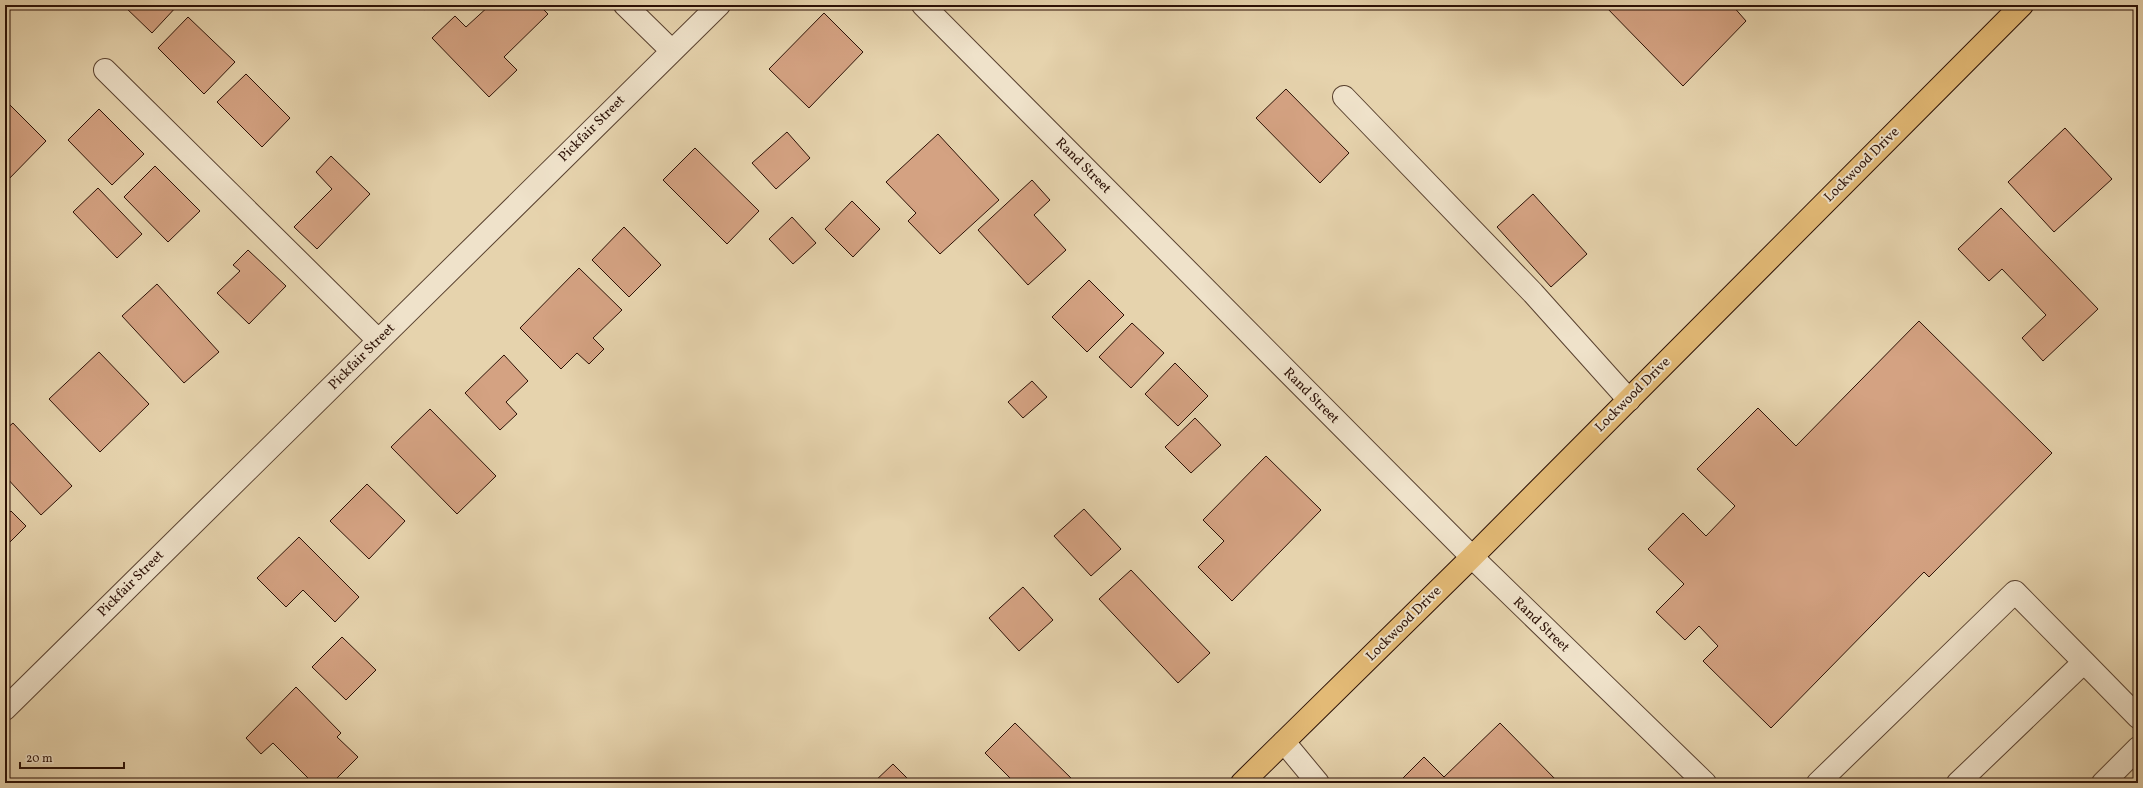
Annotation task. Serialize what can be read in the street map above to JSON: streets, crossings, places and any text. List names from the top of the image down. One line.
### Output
{"streets":{"main road":["Lockwood Drive"],"street":["Pickfair Street","Rand Street"]},"crossings":[["Lockwood Drive","Rand Street"]],"scale_bar":"20 m"}
